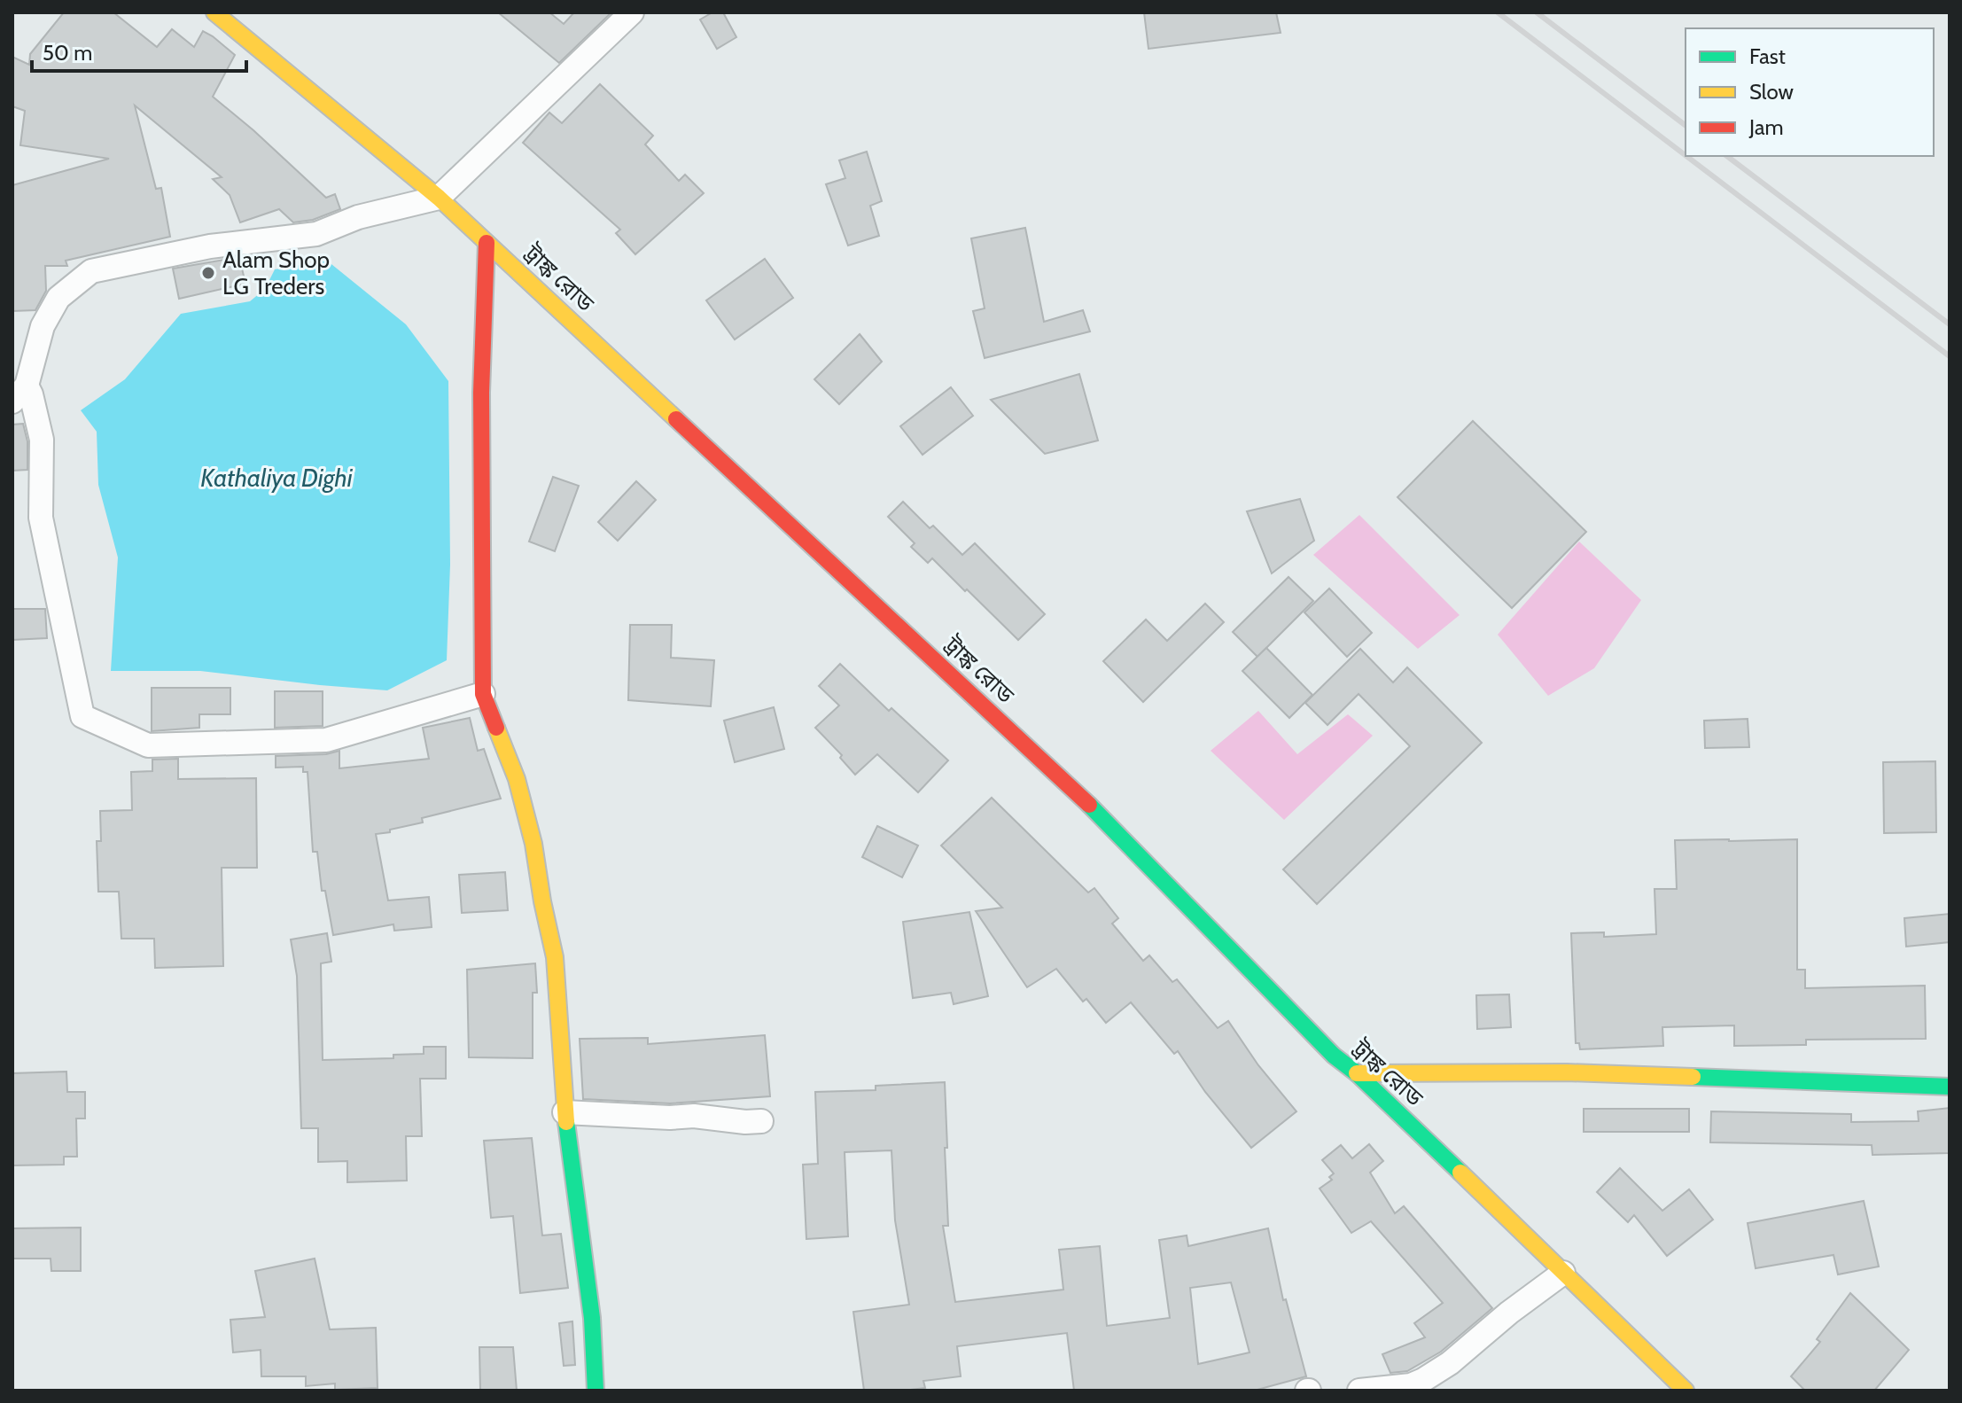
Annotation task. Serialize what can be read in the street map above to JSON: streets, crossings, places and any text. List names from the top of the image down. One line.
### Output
{"streets":{"main road":["ট্রাঙ্ক রোড"]},"water":["Kathaliya Dighi"],"places":["Alam Shop LG Treders"],"legend":["Fast","Slow","Jam"],"scale_bar":"50 m"}
